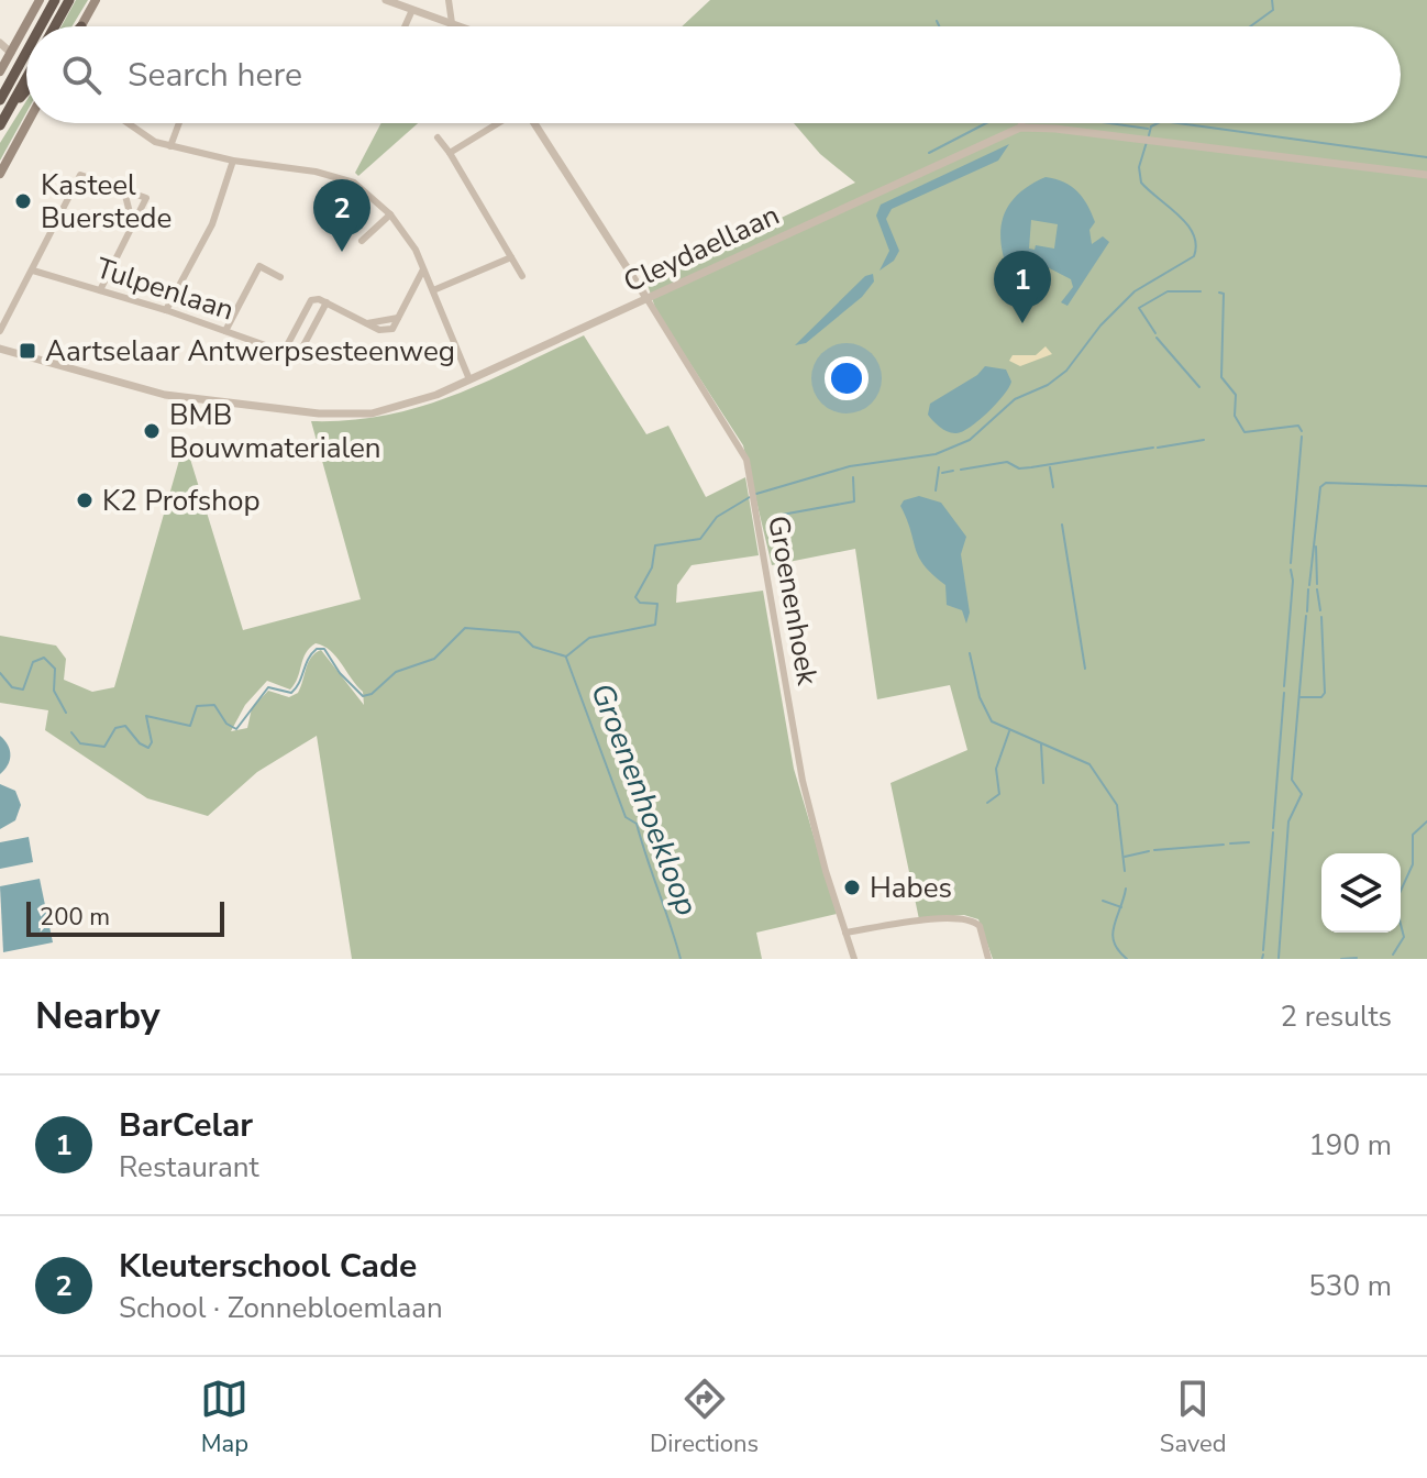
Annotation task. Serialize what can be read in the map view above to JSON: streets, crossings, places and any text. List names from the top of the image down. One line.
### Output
{"streets":{"street":["Cleydaellaan","Tulpenlaan","Groenenhoek"]},"crossings":[["Cleydaellaan","Groenenhoek"]],"water":["Groenenhoekloop"],"places":{"other":["Kasteel Buerstede","BMB Bouwmaterialen","K2 Profshop","Habes"],"transit":["Aartselaar Antwerpsesteenweg"]},"scale_bar":"200 m","page":{"search":"Search here","pins":["2","1"],"scale":"200 m","heading":["Nearby","2 results"],"list":[{"mark":"1","name":"BarCelar","note":"Restaurant","value":"190 m"},{"mark":"2","name":"Kleuterschool Cade","note":"School · Zonnebloemlaan","value":"530 m"}],"nav":["Map","Directions","Saved"]}}
